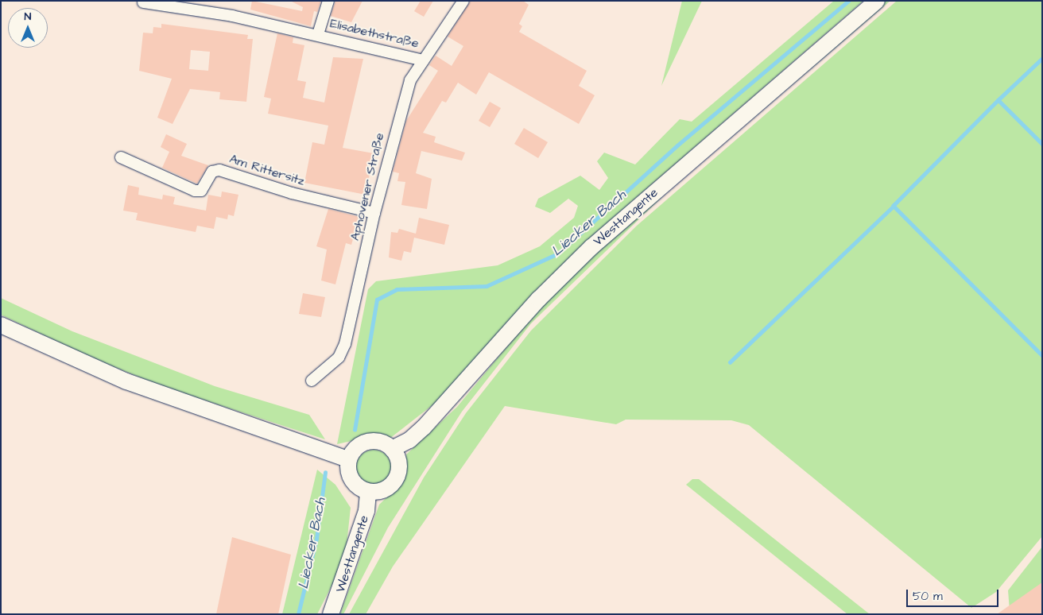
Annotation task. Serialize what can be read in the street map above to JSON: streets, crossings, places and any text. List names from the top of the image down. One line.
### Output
{"streets":{"main road":["Westtangente"],"street":["Elisabethstraße","Am Rittersitz","Aphovener Straße"]},"crossings":[["Elisabethstraße","Aphovener Straße"],["Am Rittersitz","Aphovener Straße"]],"water":["Liecker Bach"],"scale_bar":"50 m","north":"top"}
